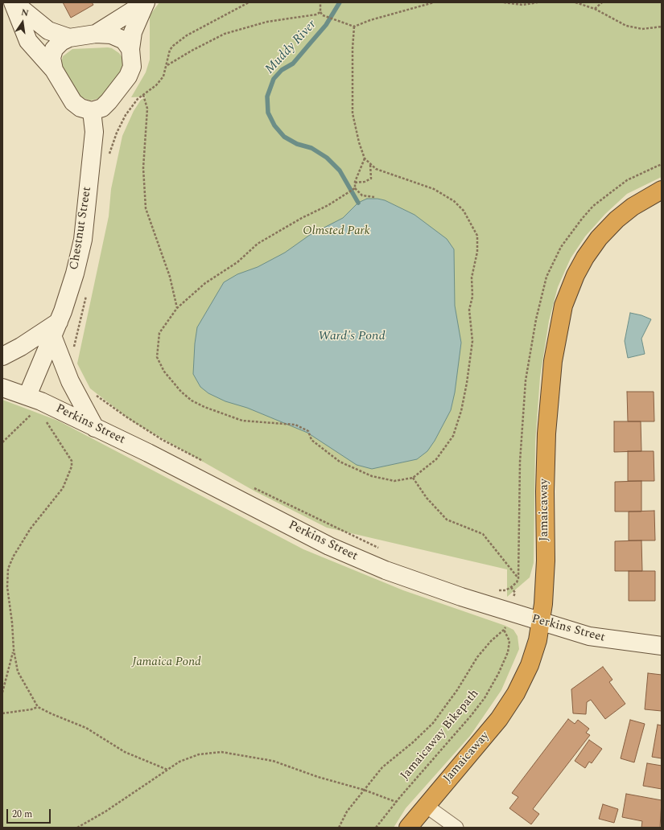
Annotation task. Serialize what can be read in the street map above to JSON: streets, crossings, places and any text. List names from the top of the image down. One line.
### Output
{"streets":{"highway":["Jamaicaway"],"main road":["Chestnut Street","Perkins Street"],"path":["Jamaicaway Bikepath"]},"crossings":[["Chestnut Street","Perkins Street"],["Perkins Street","Jamaicaway"]],"water":["Muddy River","Ward's Pond"],"parks":["Olmsted Park","Jamaica Pond"],"scale_bar":"20 m","north":"top"}
